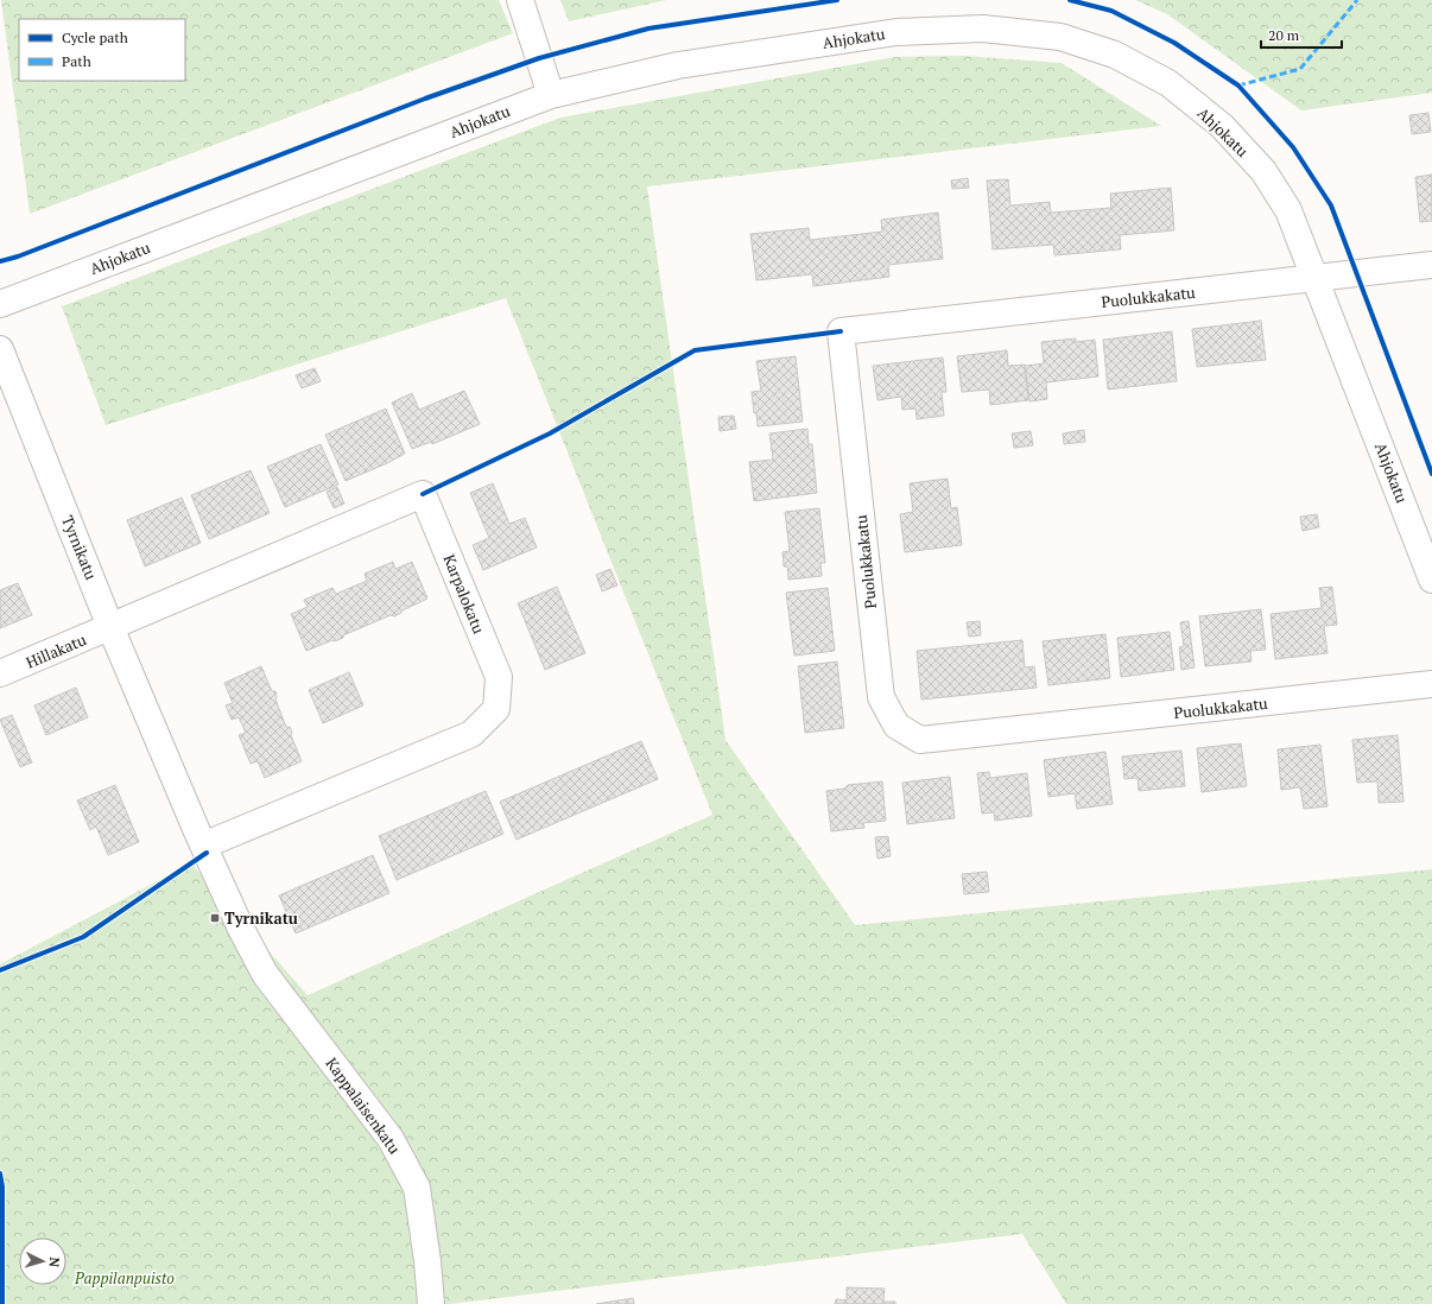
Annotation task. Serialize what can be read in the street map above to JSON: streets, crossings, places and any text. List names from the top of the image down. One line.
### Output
{"streets":{"street":["Ahjokatu","Puolukkakatu","Tyrnikatu","Karpalokatu","Hillakatu","Kappalaisenkatu"]},"crossings":[["Ahjokatu","Puolukkakatu"],["Tyrnikatu","Karpalokatu"],["Tyrnikatu","Hillakatu"],["Tyrnikatu","Kappalaisenkatu"],["Karpalokatu","Hillakatu"]],"parks":["Pappilanpuisto"],"places":{"transit":["Tyrnikatu"]},"legend":["Cycle path","Path"],"scale_bar":"20 m","north":"right"}
